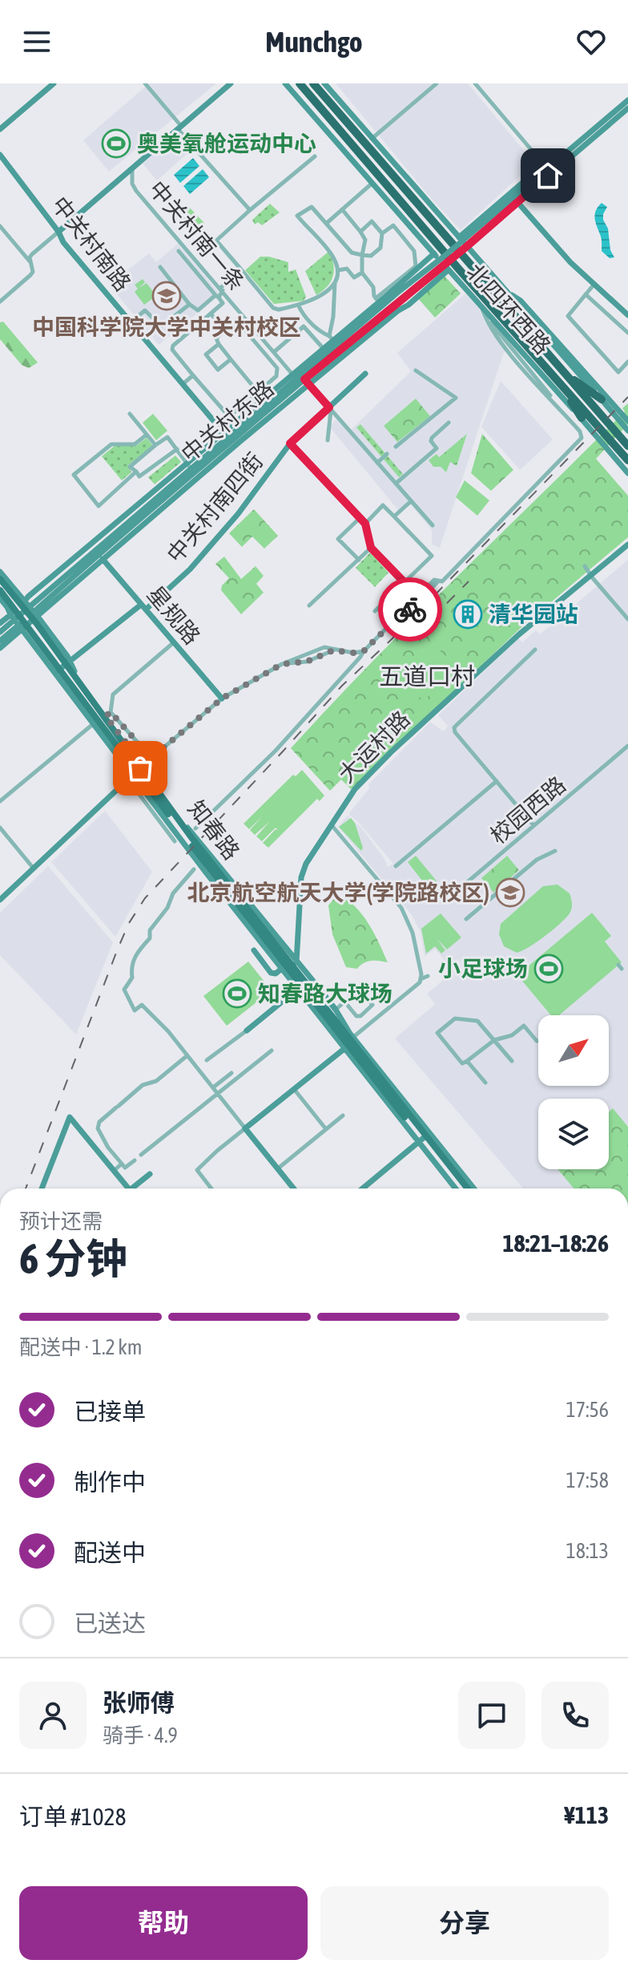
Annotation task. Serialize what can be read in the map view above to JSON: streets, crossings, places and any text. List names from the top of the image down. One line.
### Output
{"streets":{"highway":["北四环西路"],"main road":["知春路"],"street":["中关村南一条","中关村南路","中关村东路","中关村南四街","星规路","大运村路","校园西路"]},"crossings":[["中关村南一条","中关村东路"],["中关村南路","中关村东路"],["北四环西路","中关村东路"],["中关村东路","星规路"],["中关村东路","知春路"],["中关村南四街","星规路"],["中关村南四街","知春路"],["大运村路","知春路"]],"districts":["五道口村"],"places":{"sports":["奥美氧舱运动中心","小足球场","知春路大球场"],"school or university":["中国科学院大学中关村校区","北京航空航天大学(学院路校区)"],"building":["清华园站"]},"north":"top right","page":{"header":"Munchgo","heading":["6 分钟","预计还需","18:21–18:26"],"panel":["张师傅","骑手 · 4.9","订单 #1028","¥113"],"bar":"配送中 · 1.2 km","list":[["已接单","17:56"],["制作中","17:58"],["配送中","18:13"],"已送达"],"buttons":["帮助","分享"]}}
